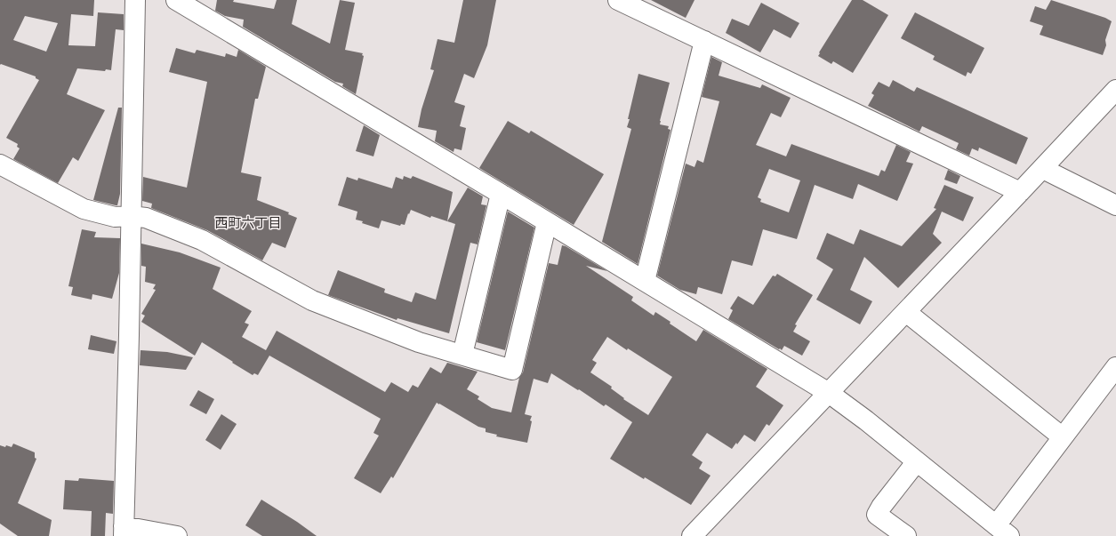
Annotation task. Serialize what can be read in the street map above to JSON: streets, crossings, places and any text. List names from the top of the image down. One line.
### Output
{"districts":["西町六丁目"]}
